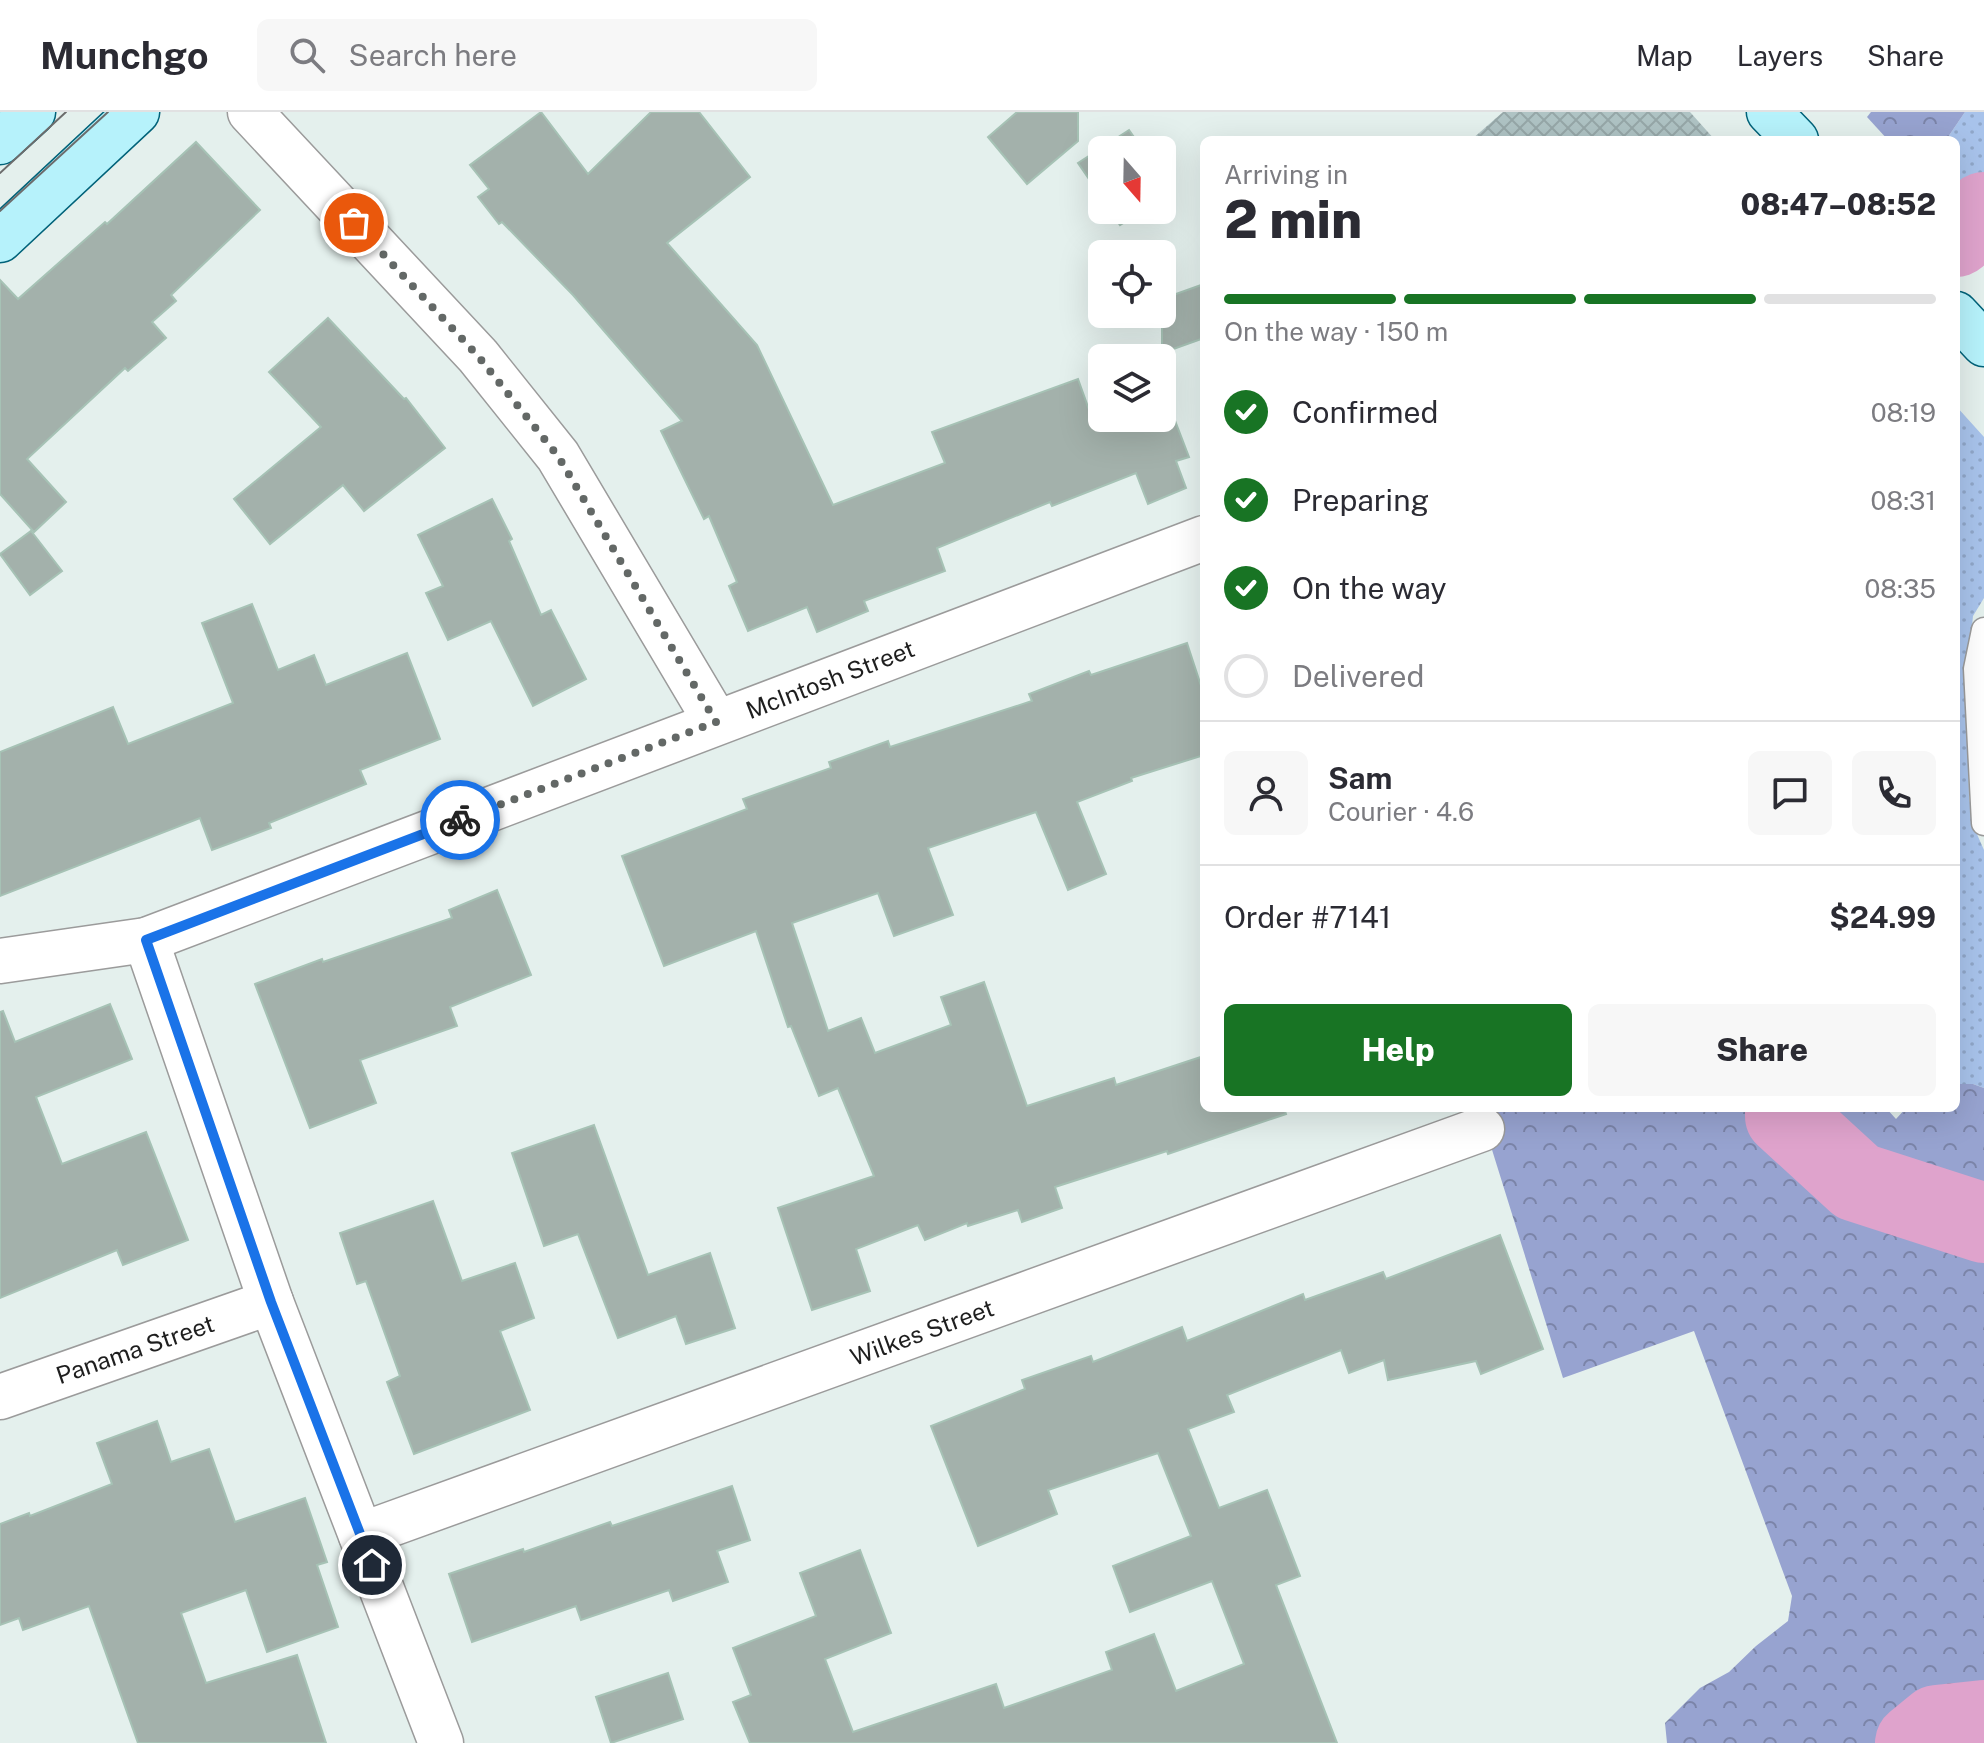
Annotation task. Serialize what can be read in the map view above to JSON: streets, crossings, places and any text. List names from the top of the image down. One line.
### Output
{"streets":{"street":["McIntosh Street","Wilkes Street","Panama Street"]},"north":"bottom","page":{"header":"Munchgo","search":"Search here","nav":["Map","Layers","Share"],"heading":["2 min","Arriving in","08:47–08:52"],"panel":["Sam","Courier · 4.6","Order #7141","$24.99"],"bar":"On the way · 150 m","list":[["Confirmed","08:19"],["Preparing","08:31"],["On the way","08:35"],"Delivered"],"buttons":["Help","Share"]}}
